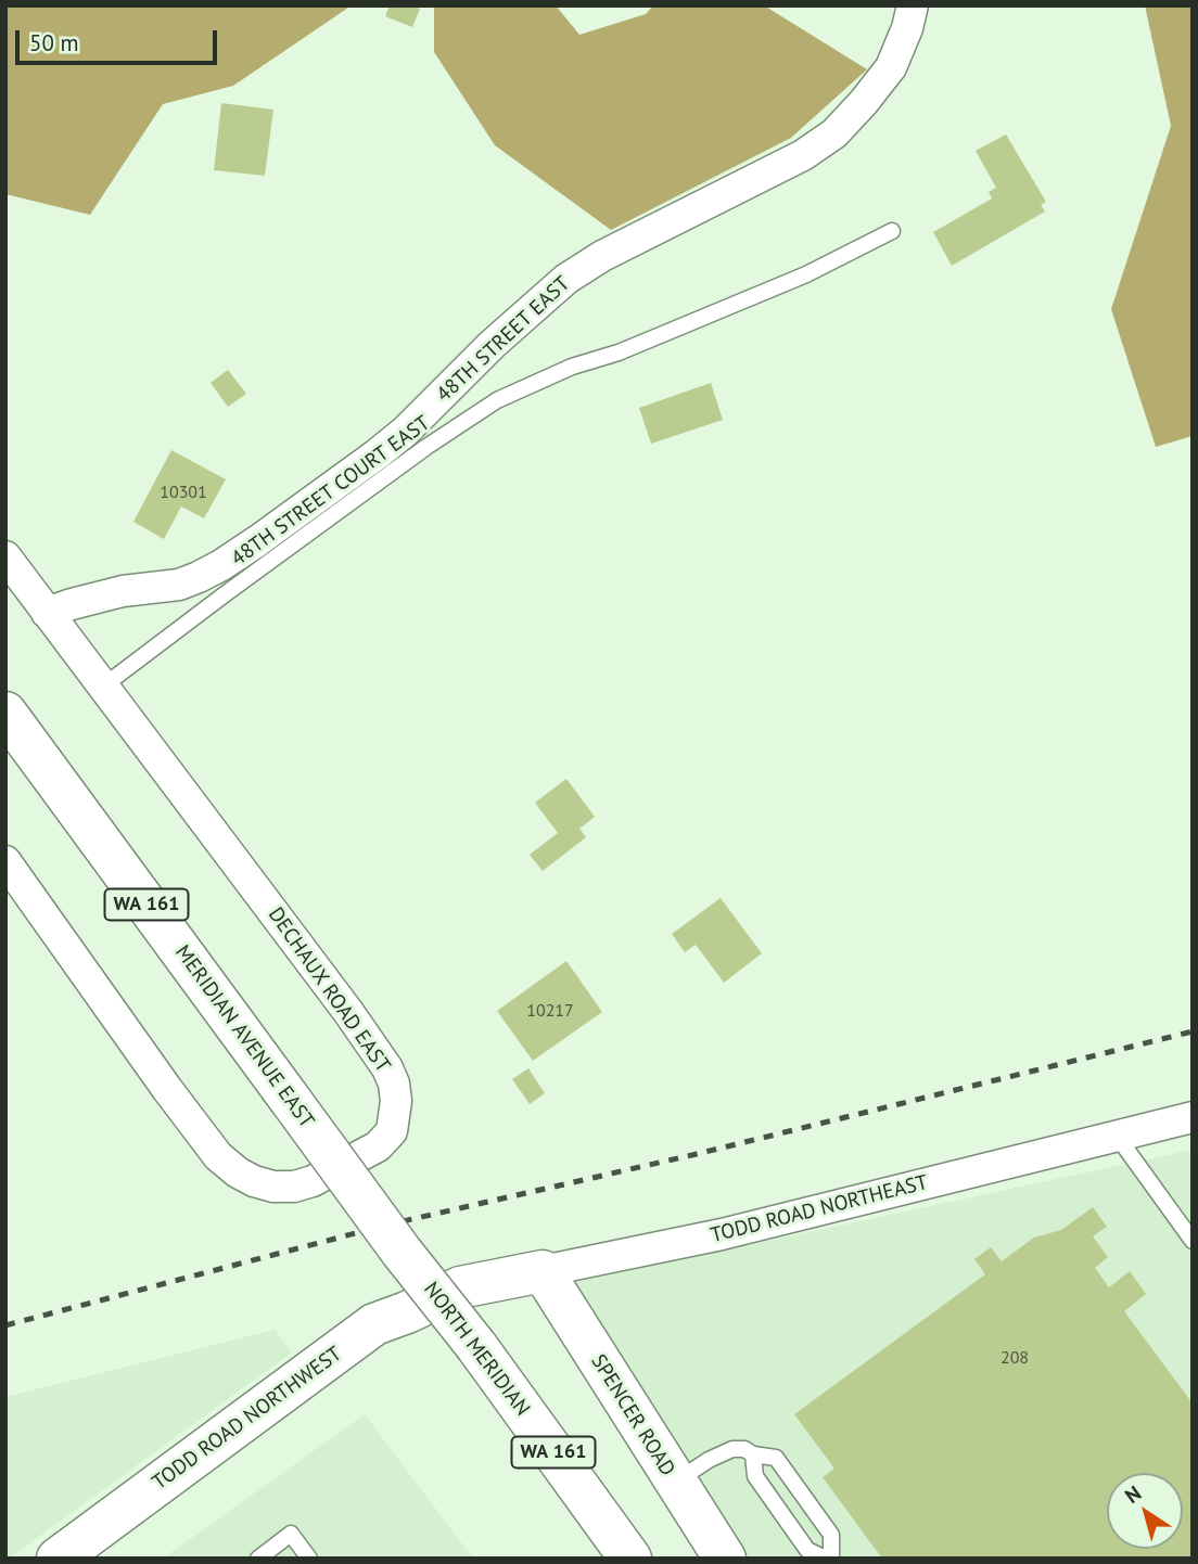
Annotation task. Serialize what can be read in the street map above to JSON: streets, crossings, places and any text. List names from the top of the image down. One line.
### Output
{"streets":{"main road":["WA 161","MERIDIAN AVENUE EAST","TODD ROAD NORTHEAST","NORTH MERIDIAN","SPENCER ROAD","TODD ROAD NORTHWEST"],"street":["48TH STREET EAST","DECHAUX ROAD EAST"],"lane":["48TH STREET COURT EAST"]},"crossings":[["48TH STREET EAST","DECHAUX ROAD EAST"],["48TH STREET COURT EAST","DECHAUX ROAD EAST"],["MERIDIAN AVENUE EAST","NORTH MERIDIAN"],["TODD ROAD NORTHEAST","SPENCER ROAD"],["TODD ROAD NORTHEAST","TODD ROAD NORTHWEST"]],"house_numbers":["10301","10217","208"],"scale_bar":"50 m","north":"top left"}
